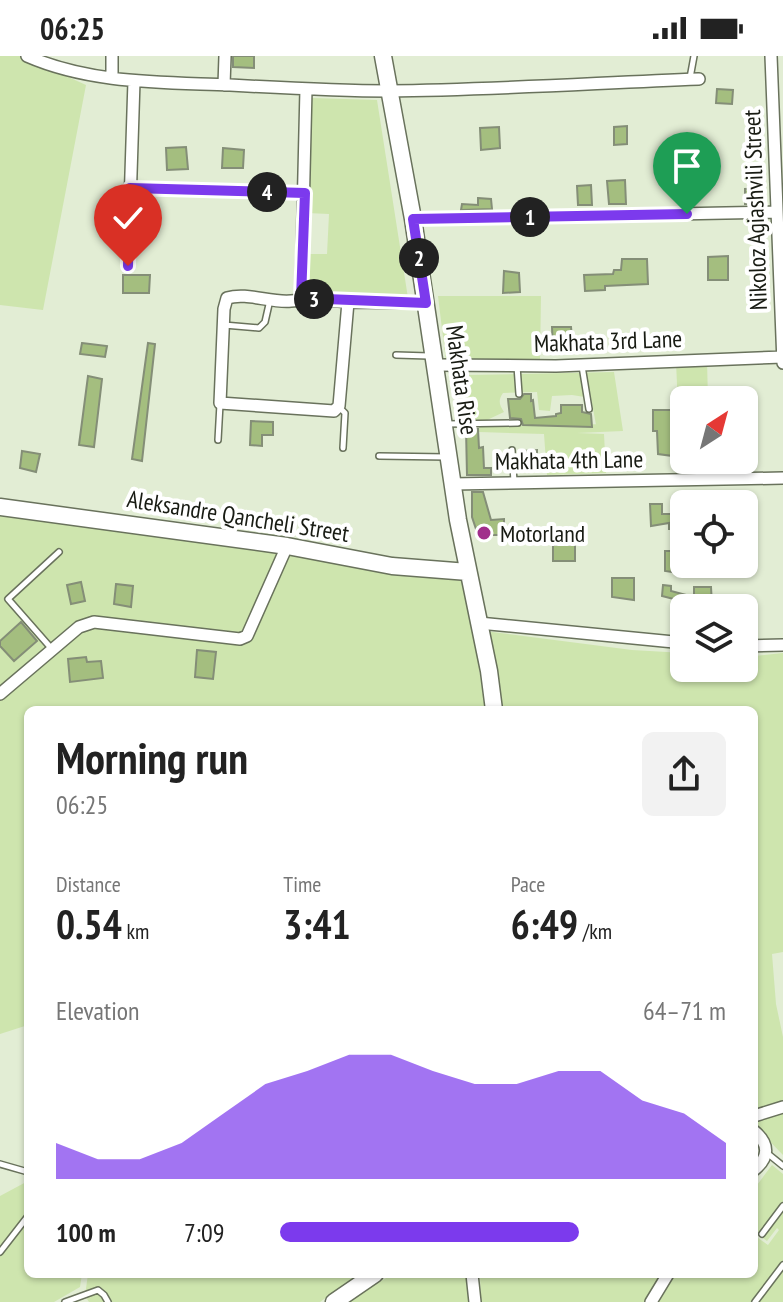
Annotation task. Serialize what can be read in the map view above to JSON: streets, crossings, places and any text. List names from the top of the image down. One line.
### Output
{"streets":{"main road":["Makhata Rise","Aleksandre Qancheli Street"],"street":["Nikoloz Agiashvili Street","Makhata 3rd Lane","Makhata 4th Lane"]},"crossings":[["Nikoloz Agiashvili Street","Makhata 3rd Lane"],["Makhata 3rd Lane","Makhata Rise"],["Makhata Rise","Makhata 4th Lane"],["Makhata Rise","Aleksandre Qancheli Street"]],"places":["Motorland"],"north":"top right","page":{"status":"06:25","pins":["4","1","2","3"],"heading":["Morning run","06:25"],"stats":[["Distance","0.54 km"],["Time","3:41"],["Pace","6:49 /km"]],"chart":["Elevation","64–71 m"],"list":[{"name":"100 m","note":"7:09"}]}}
